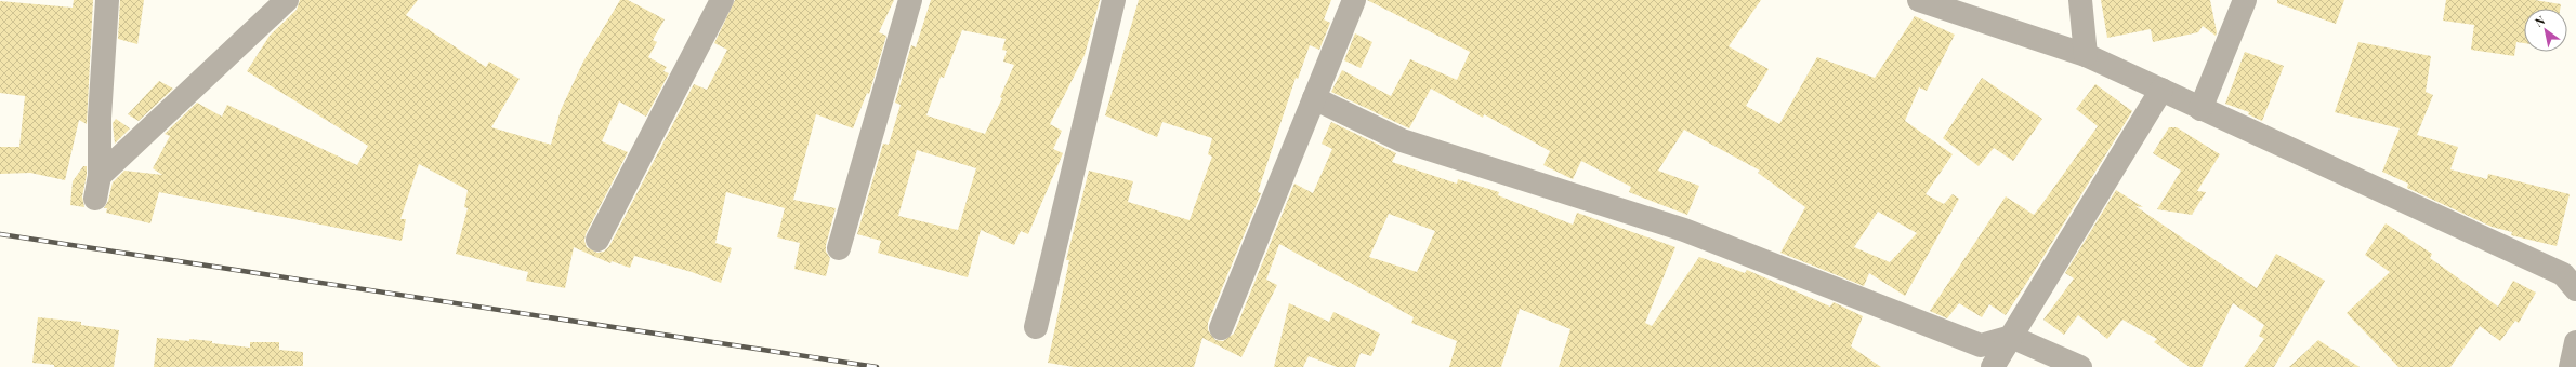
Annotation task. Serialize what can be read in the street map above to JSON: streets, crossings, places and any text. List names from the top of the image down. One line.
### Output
{"north":"top left"}
